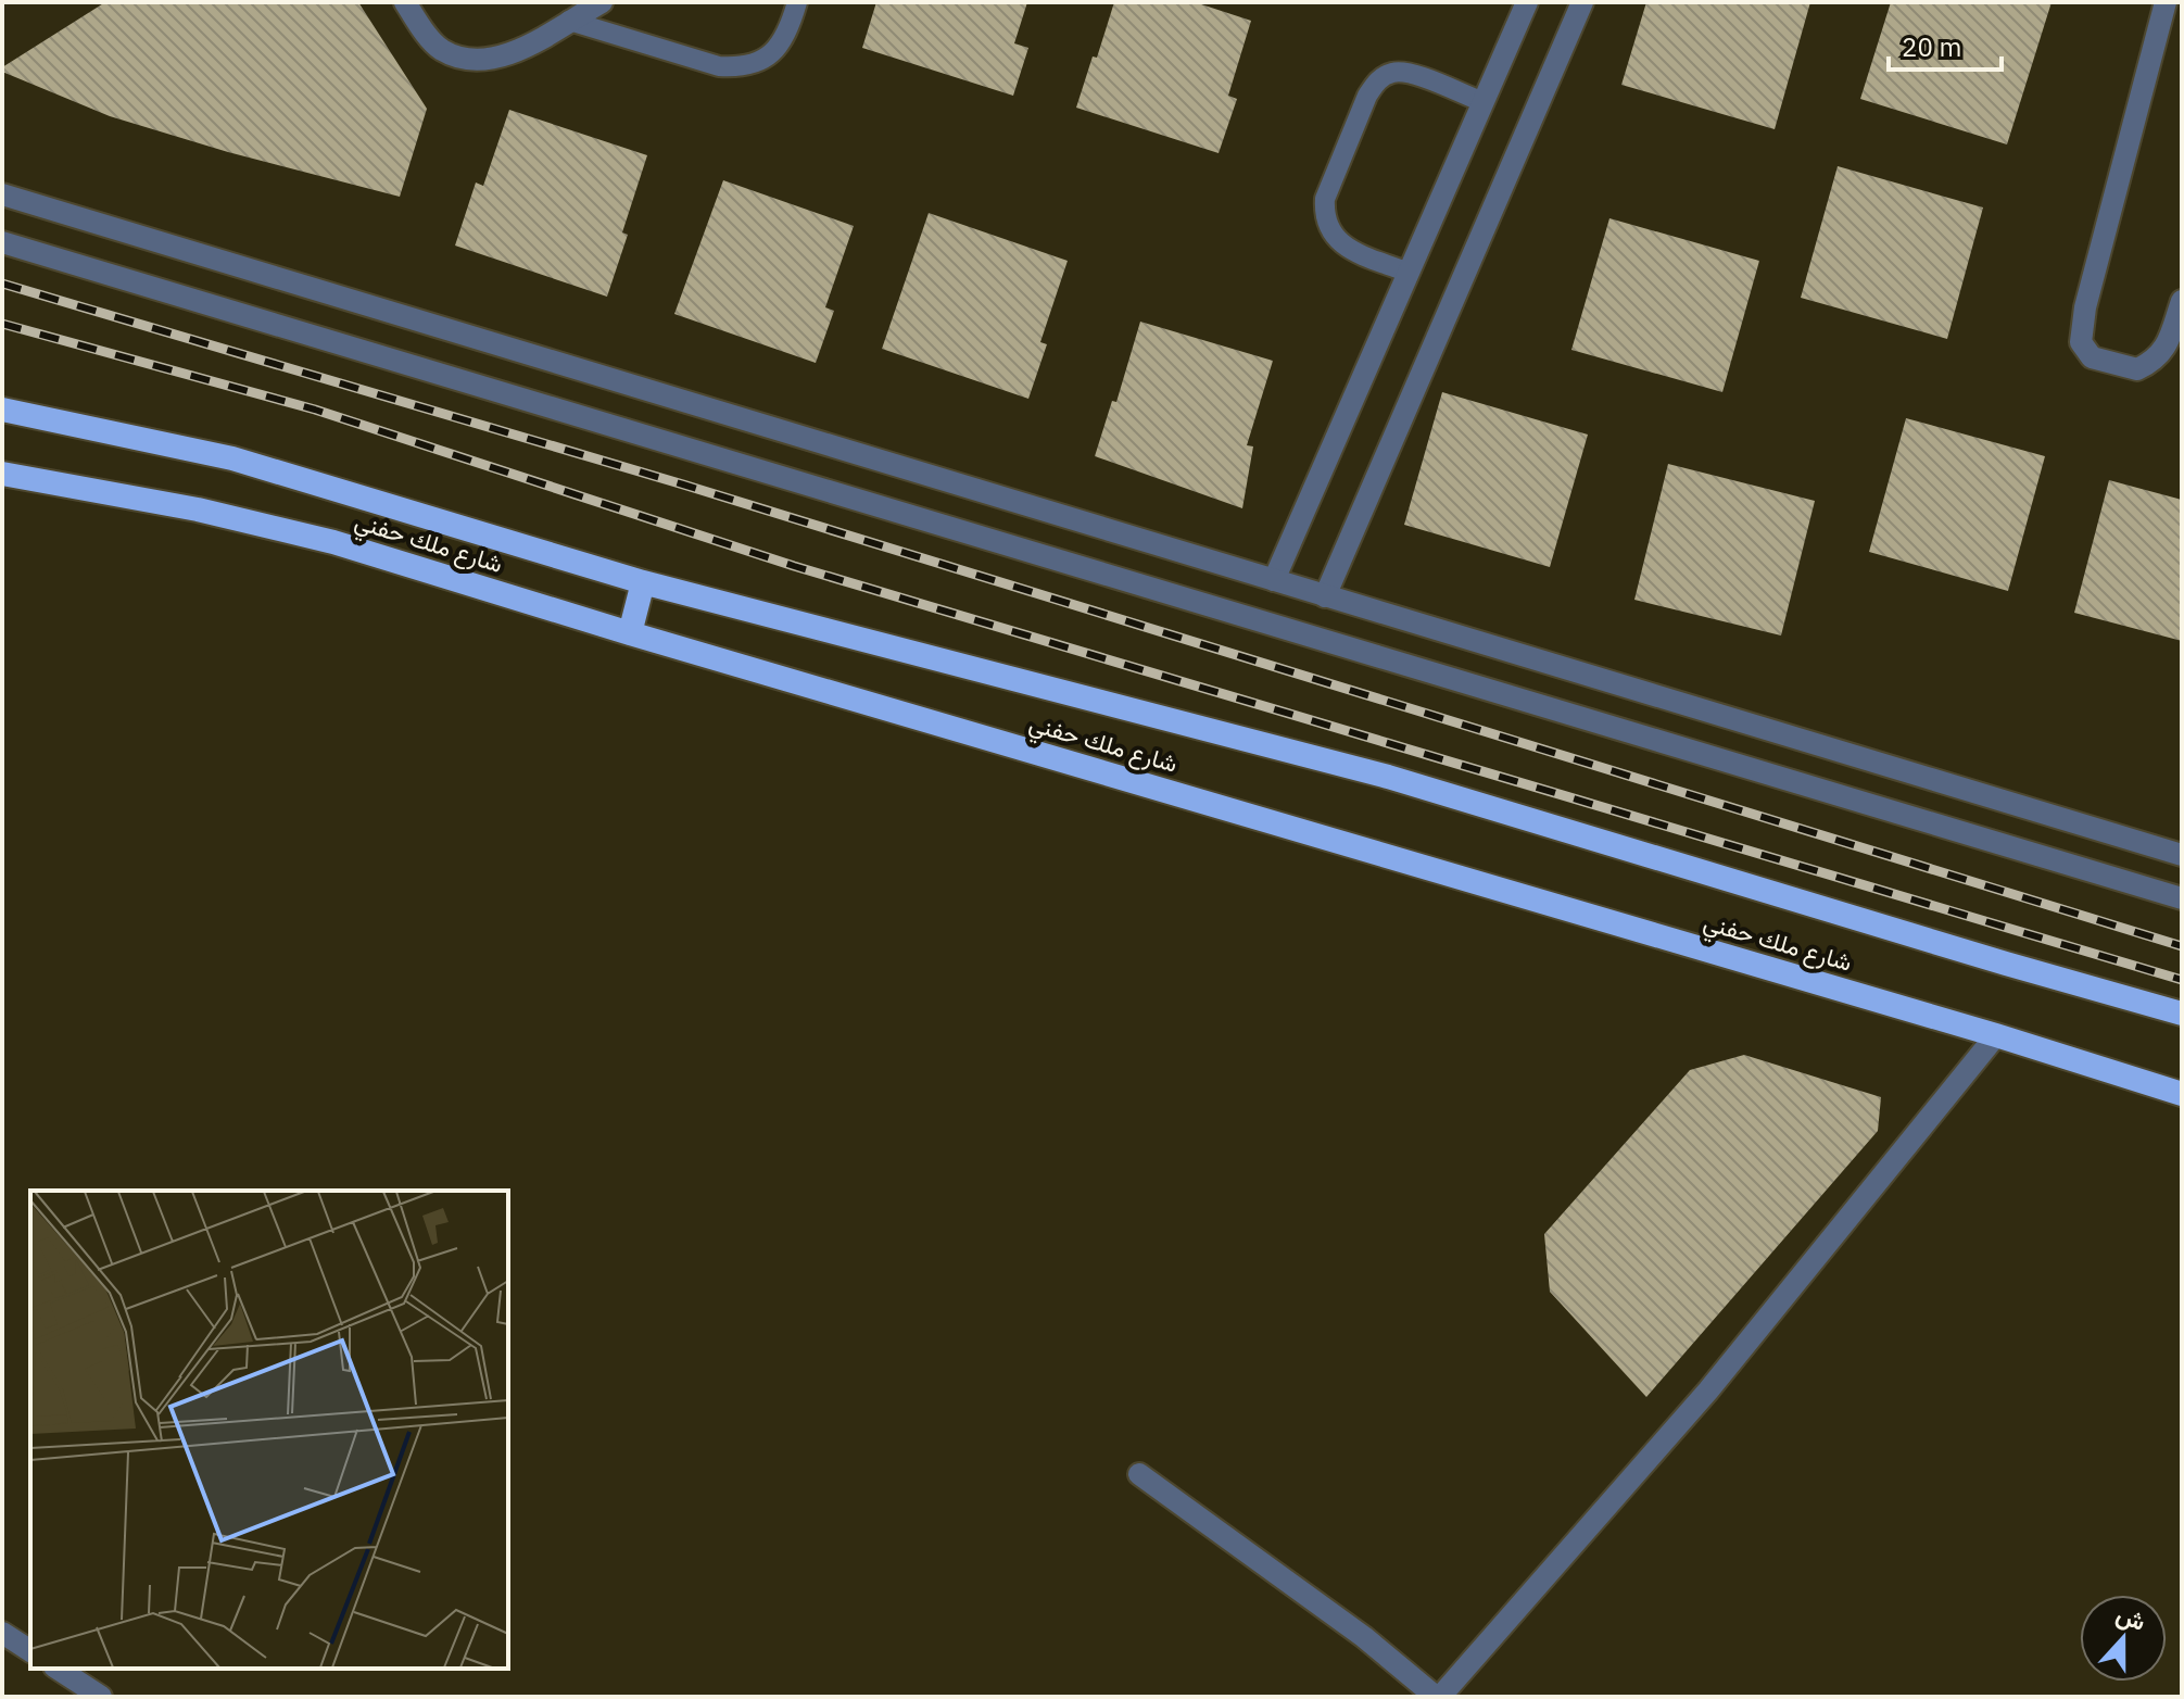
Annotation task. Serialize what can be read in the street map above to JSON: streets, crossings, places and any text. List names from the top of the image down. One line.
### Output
{"streets":{"highway":["شارع ملك حفني"]},"scale_bar":"20 m","north":"top"}
